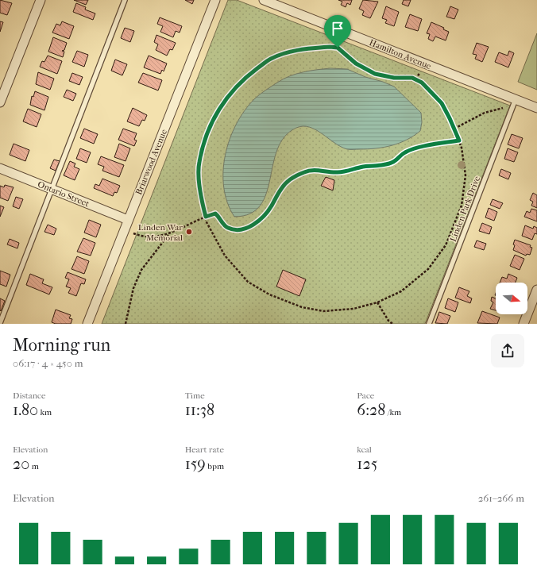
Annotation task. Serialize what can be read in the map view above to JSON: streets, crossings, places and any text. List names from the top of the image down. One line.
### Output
{"streets":{"street":["Hamilton Avenue","Briarwood Avenue","Ontario Street"],"lane":["Linden Park Drive"]},"crossings":[["Hamilton Avenue","Linden Park Drive"],["Briarwood Avenue","Ontario Street"]],"places":["Linden War Memorial"],"north":"right","page":{"heading":["Morning run","06:17 · 4 × 450 m"],"stats":[["Distance","1.80 km"],["Time","11:38"],["Pace","6:28 /km"],["Elevation","20 m"],["Heart rate","159 bpm"],["kcal","125"]],"chart":["Elevation","261–266 m"]}}
